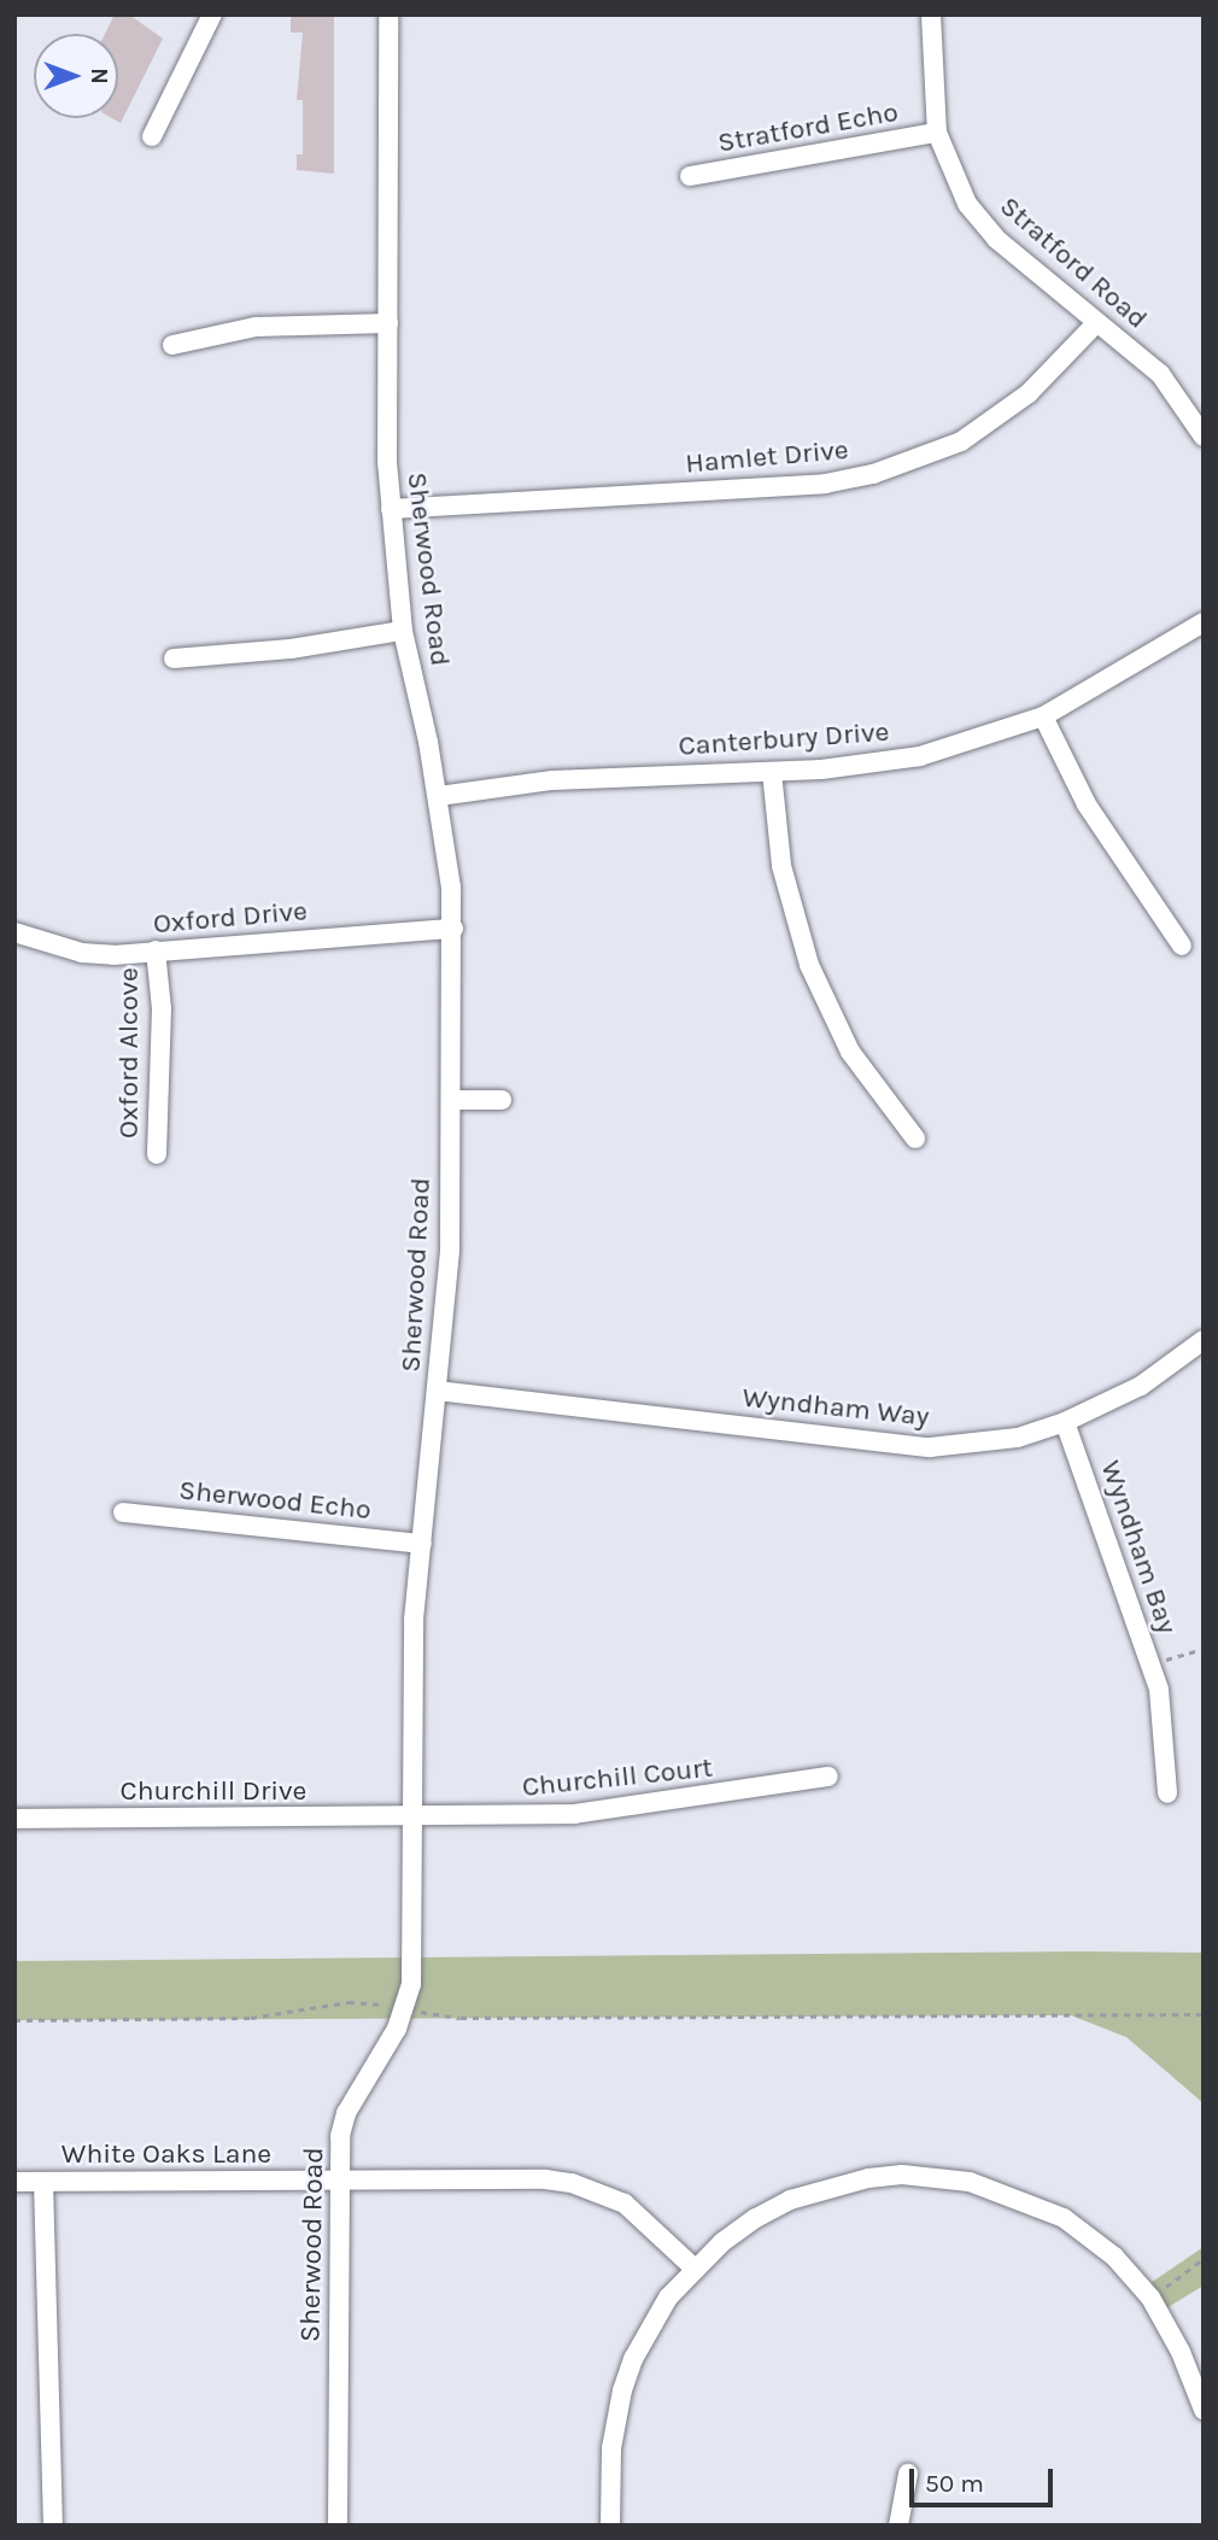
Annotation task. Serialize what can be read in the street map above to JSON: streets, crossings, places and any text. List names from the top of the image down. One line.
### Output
{"streets":{"street":["Stratford Echo","Stratford Road","Hamlet Drive","Sherwood Road","Canterbury Drive","Oxford Drive","Oxford Alcove","Wyndham Way","Sherwood Echo","Wyndham Bay","Churchill Court","Churchill Drive","White Oaks Lane"]},"crossings":[["Stratford Echo","Stratford Road"],["Stratford Road","Hamlet Drive"],["Hamlet Drive","Sherwood Road"],["Sherwood Road","Canterbury Drive"],["Sherwood Road","Oxford Drive"],["Sherwood Road","Wyndham Way"],["Sherwood Road","Sherwood Echo"],["Sherwood Road","Churchill Court"],["Sherwood Road","Churchill Drive"],["Sherwood Road","White Oaks Lane"],["Oxford Drive","Oxford Alcove"],["Wyndham Way","Wyndham Bay"],["Churchill Court","Churchill Drive"]],"scale_bar":"50 m","north":"right"}
